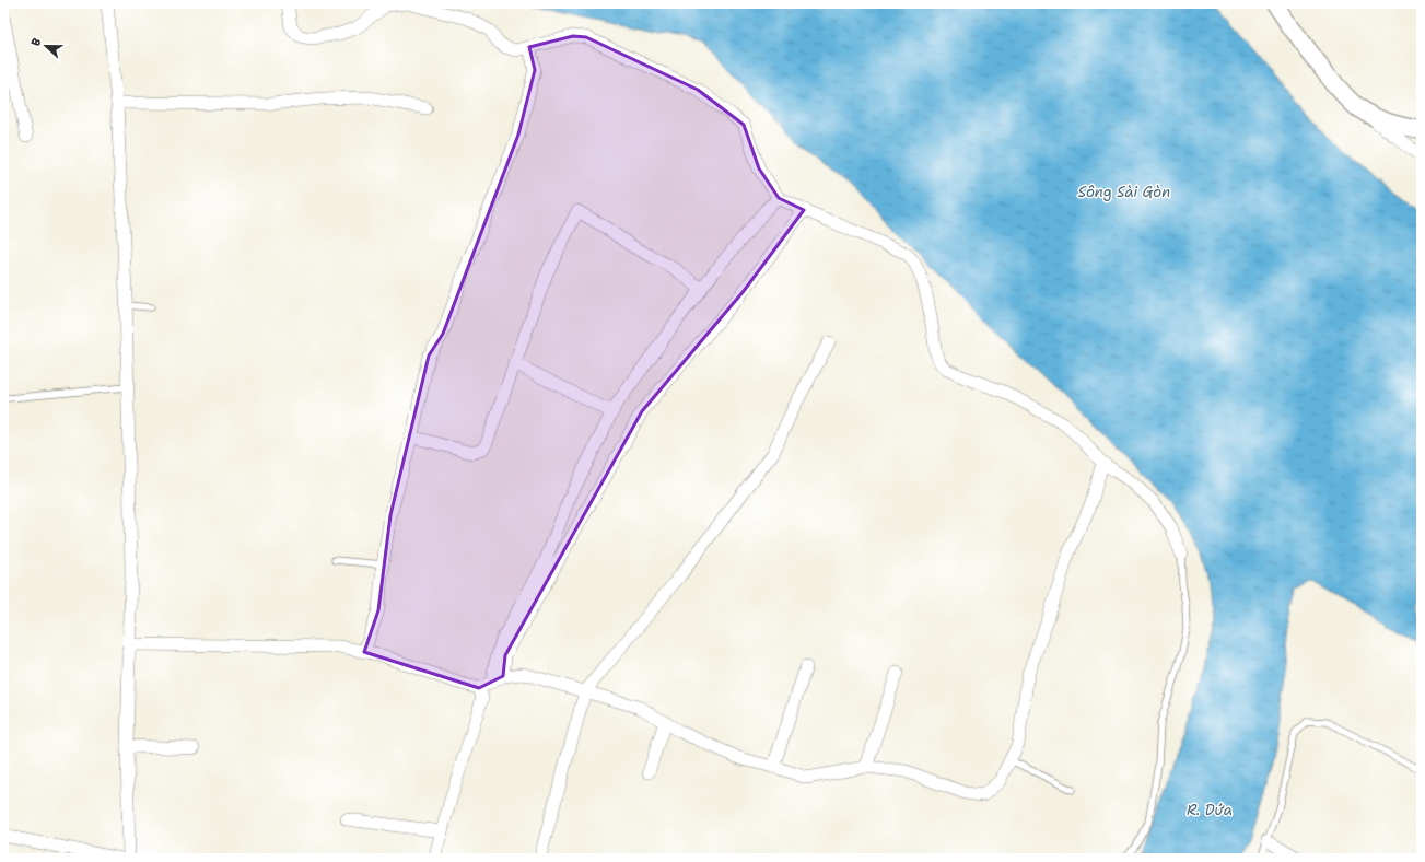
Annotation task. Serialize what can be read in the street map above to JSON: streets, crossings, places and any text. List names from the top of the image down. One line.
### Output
{"water":["Sông Sài Gòn","R. Dứa"],"north":"left"}
